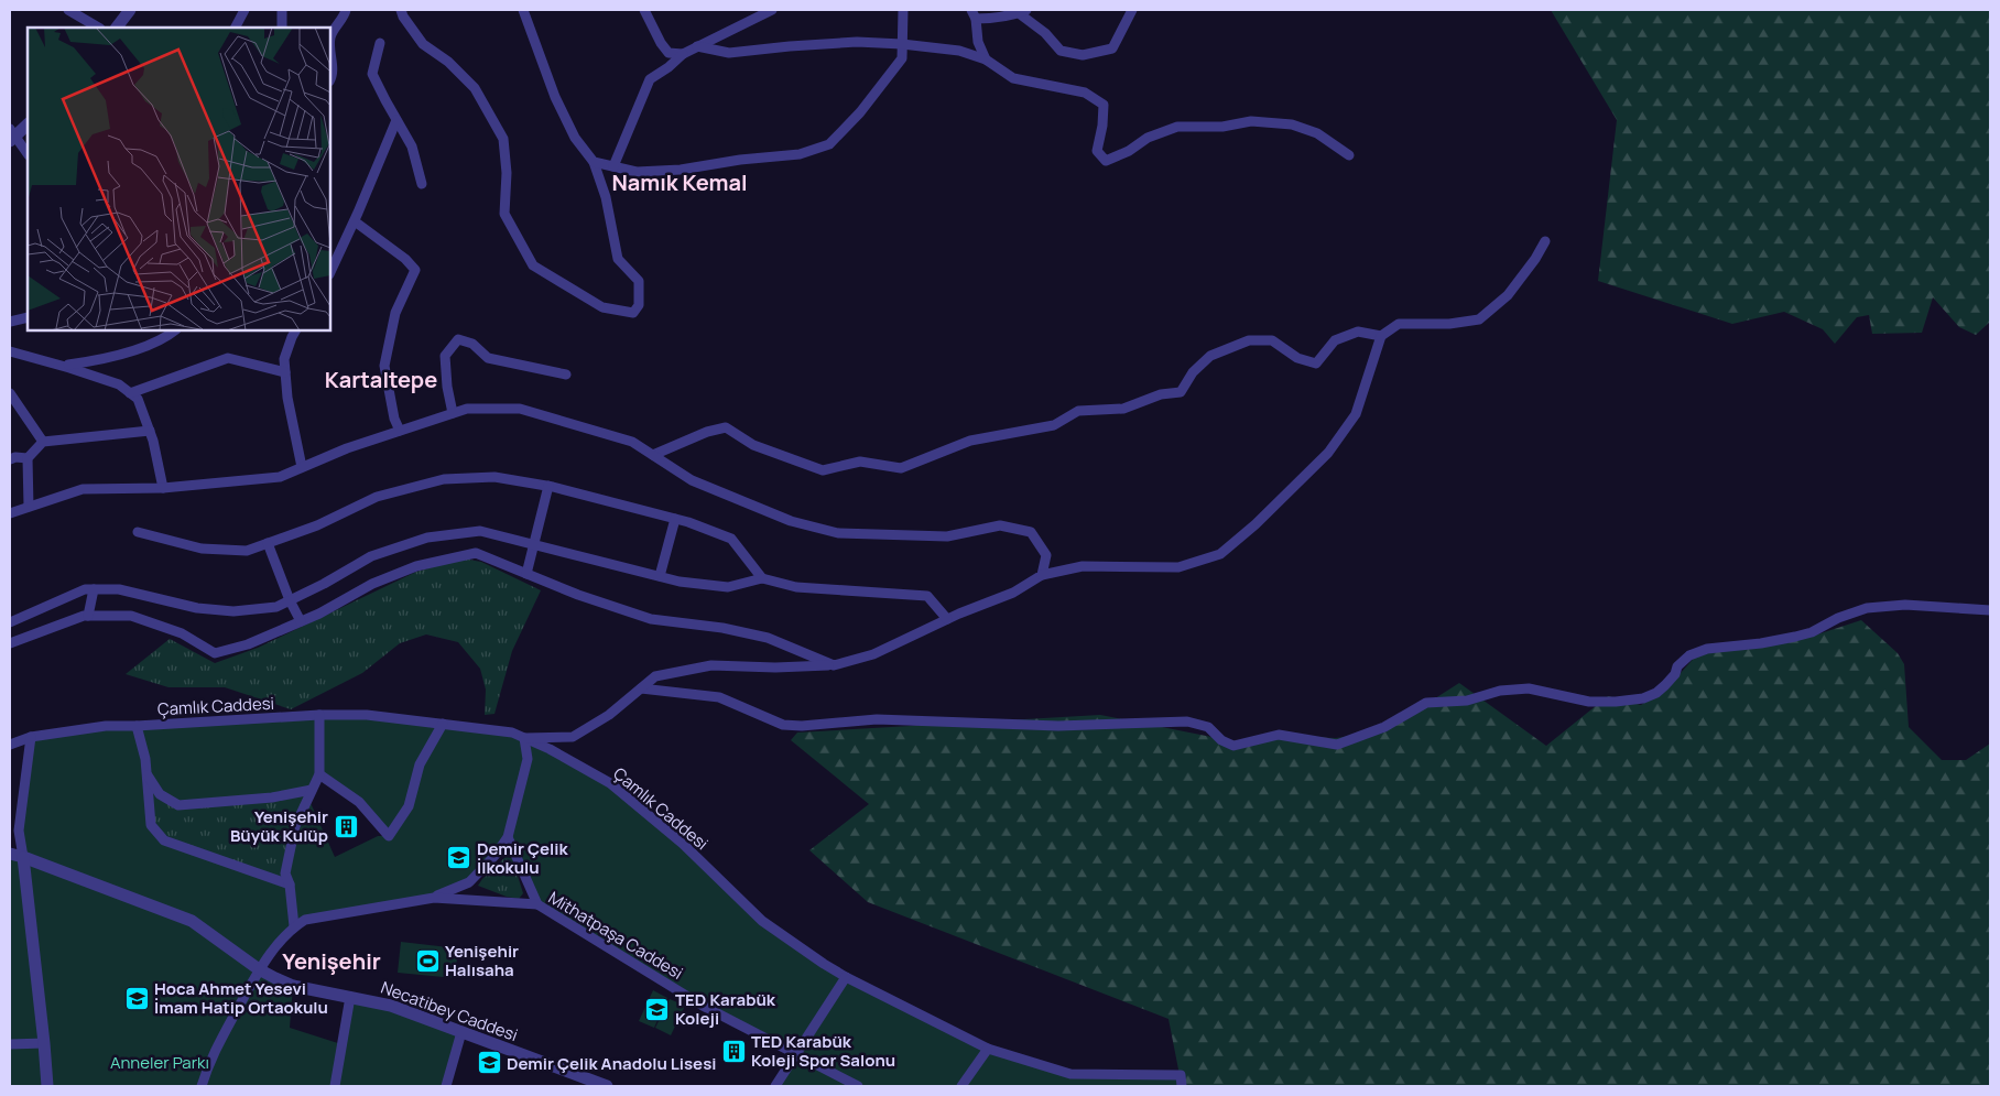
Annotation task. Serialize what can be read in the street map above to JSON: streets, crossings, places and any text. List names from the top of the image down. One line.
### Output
{"streets":{"street":["Çamlık Caddesi","Mithatpaşa Caddesi","Necatibey Caddesi"]},"crossings":[["Mithatpaşa Caddesi","Necatibey Caddesi"]],"districts":["Namık Kemal","Kartaltepe","Yenişehir"],"parks":["Anneler Parkı"],"places":{"building":["Yenişehir Büyük Kulüp","TED Karabük Koleji Spor Salonu"],"school or university":["Demir Çelik İlkokulu","Hoca Ahmet Yesevi İmam Hatip Ortaokulu","TED Karabük Koleji","Demir Çelik Anadolu Lisesi"],"sports":["Yenişehir Halısaha"]}}
